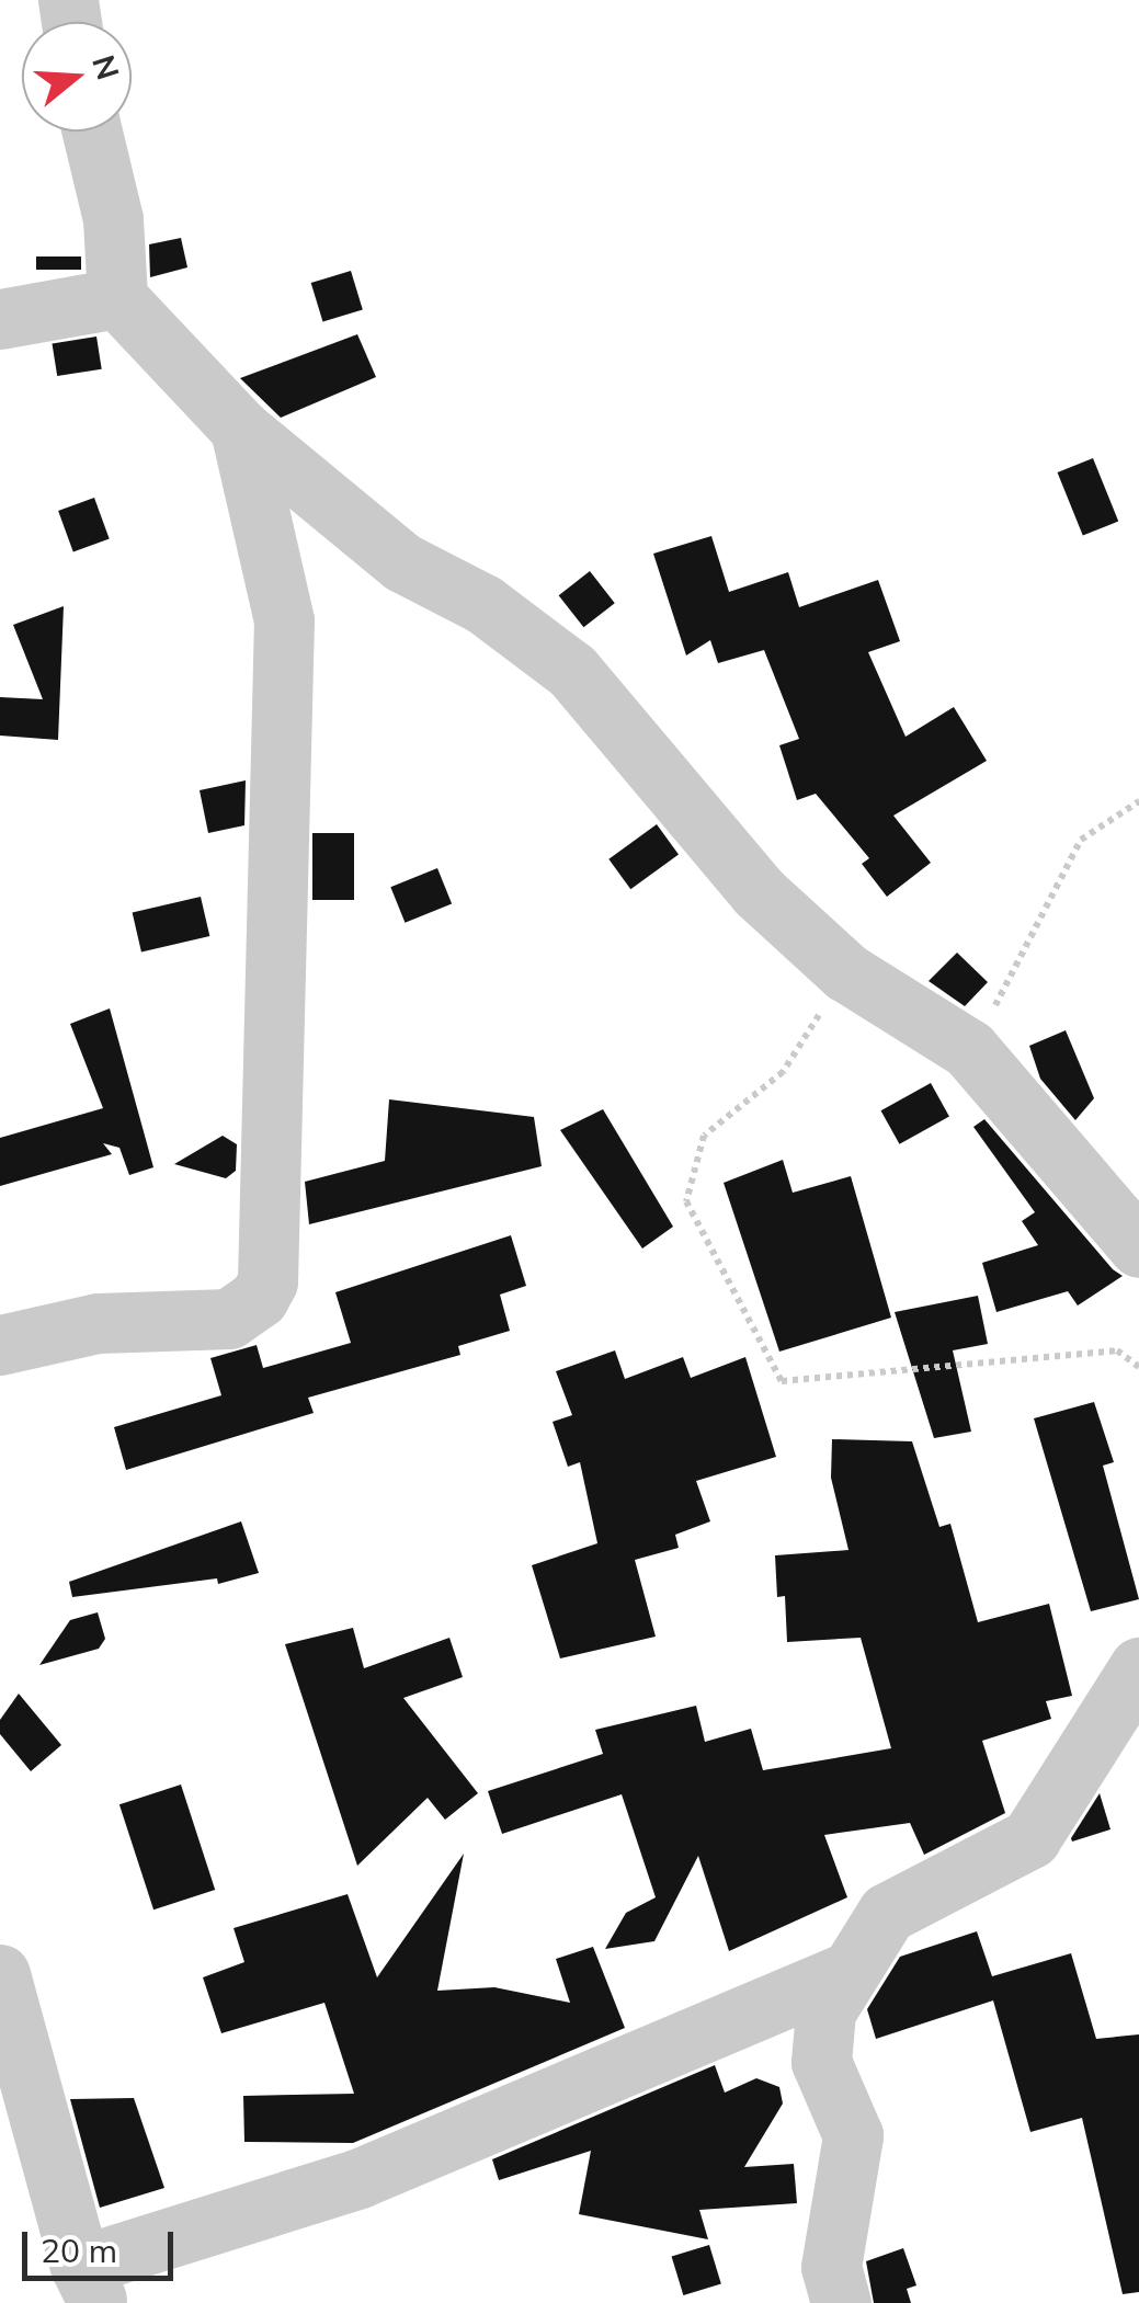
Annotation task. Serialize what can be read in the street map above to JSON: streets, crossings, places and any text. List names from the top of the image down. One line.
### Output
{"scale_bar":"20 m","north":"right"}
